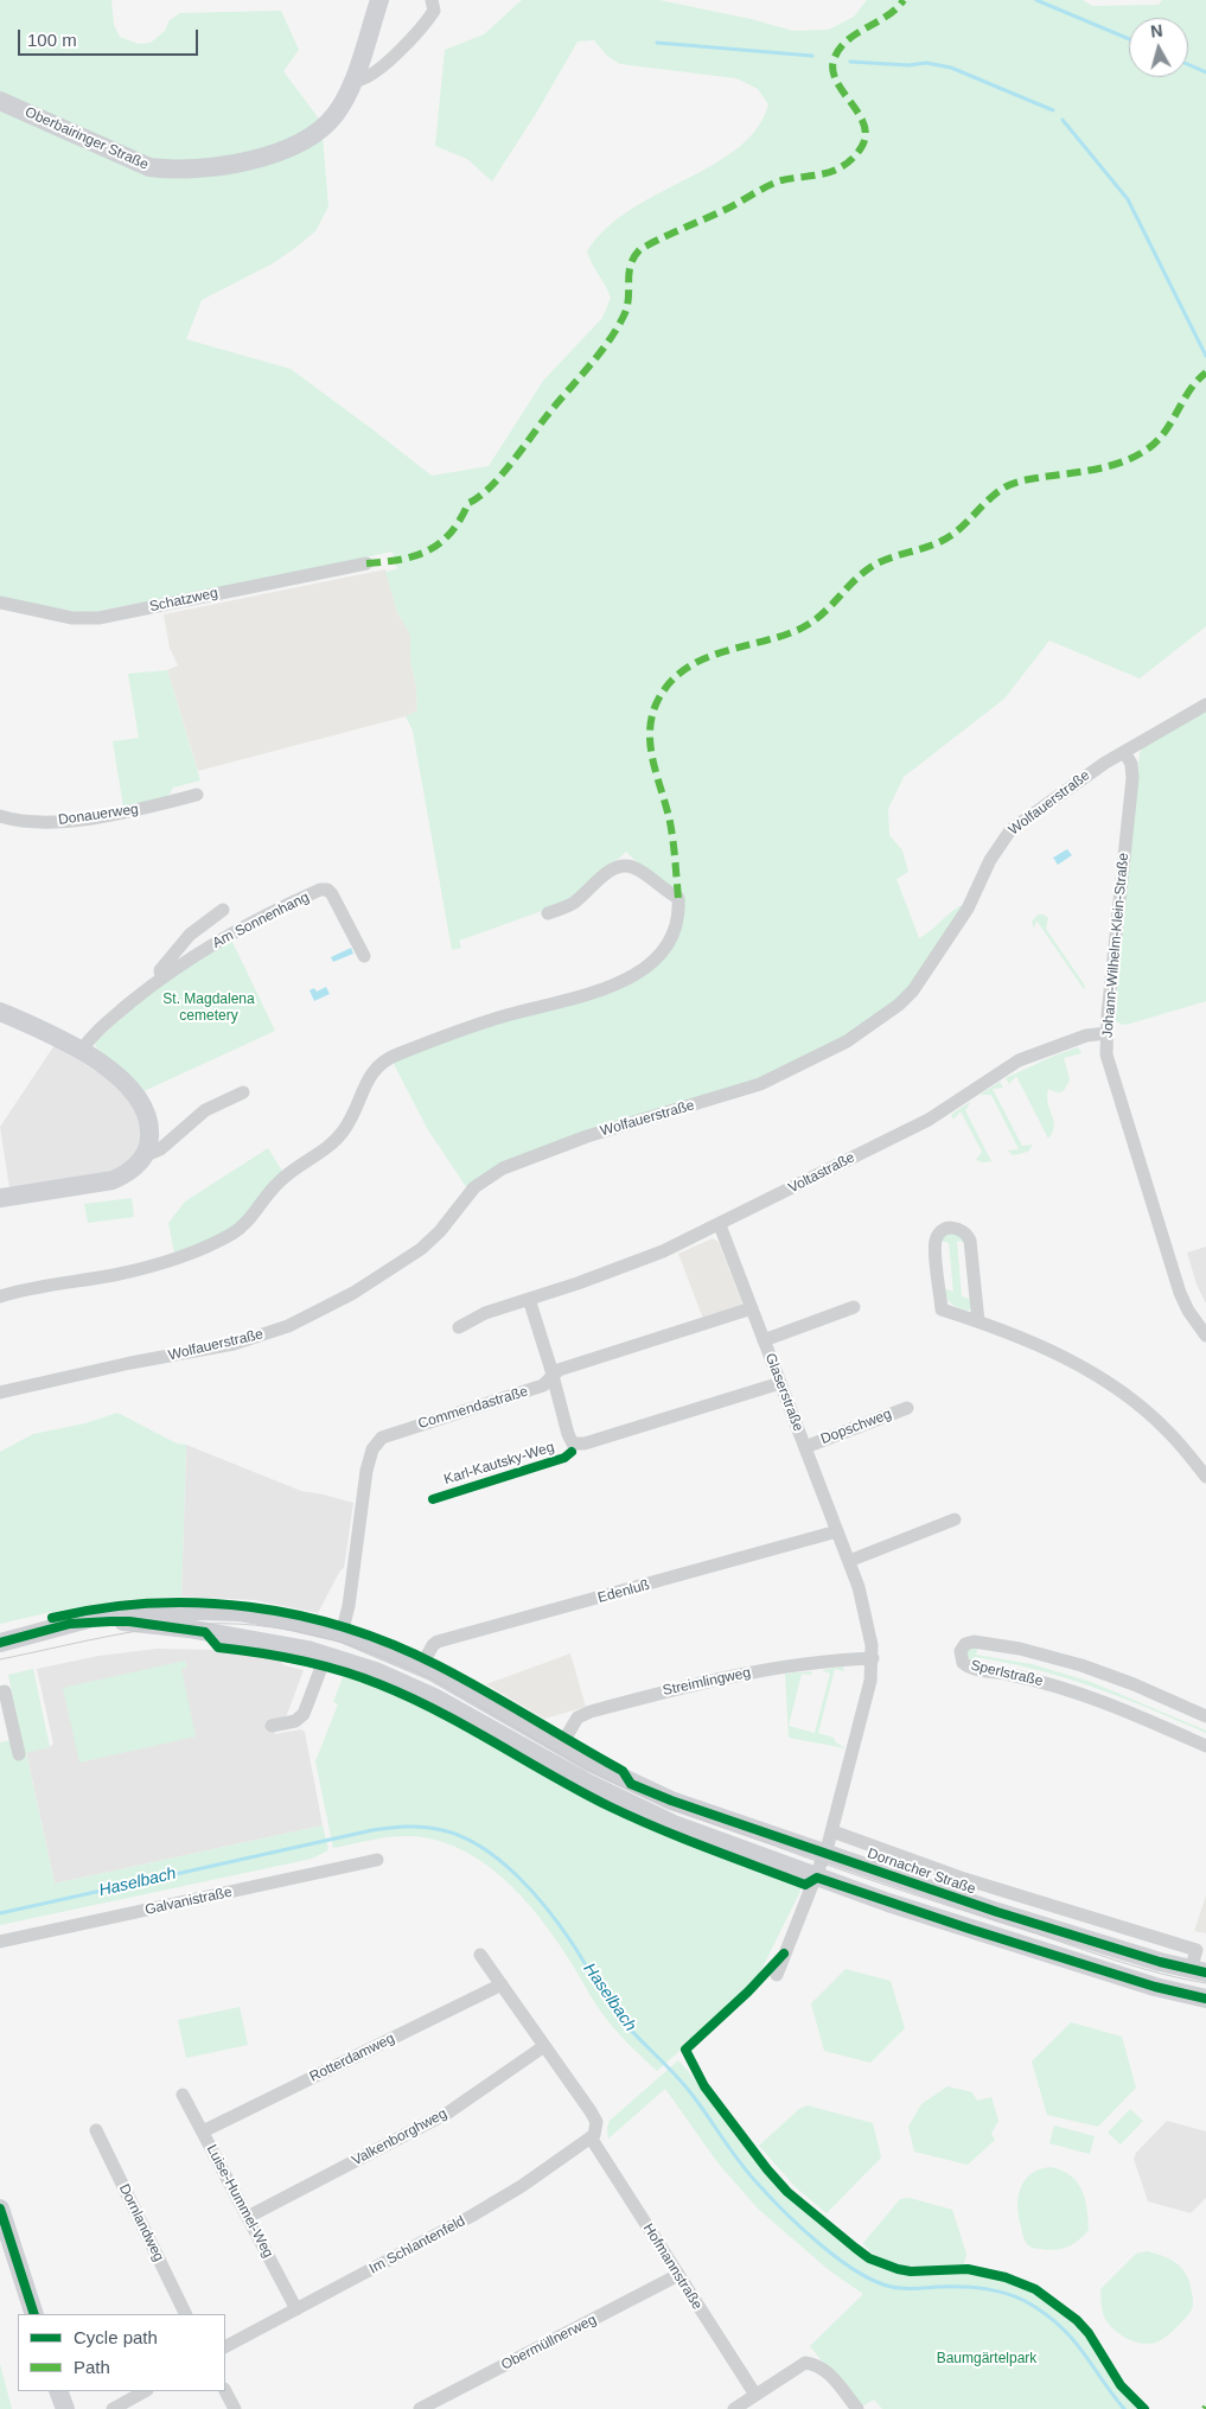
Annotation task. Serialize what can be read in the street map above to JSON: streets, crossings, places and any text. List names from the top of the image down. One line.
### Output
{"streets":{"street":["Oberbairinger Straße","Schatzweg","Wolfauerstraße","Donauerweg","Am Sonnenhang","Johann-Wilhelm-Klein-Straße","Voltastraße","Glaserstraße","Commendastraße","Dopschweg","Karl-Kautsky-Weg","Edenluß","Sperlstraße","Streimlingweg","Dornacher Straße","Galvanistraße","Rotterdamweg","Valkenborghweg","Luise-Hummel-Weg","Dornlandweg","Im Schlantenfeld","Hofmannstraße","Obermüllnerweg"]},"crossings":[["Wolfauerstraße","Johann-Wilhelm-Klein-Straße"],["Johann-Wilhelm-Klein-Straße","Voltastraße"],["Voltastraße","Glaserstraße"],["Glaserstraße","Commendastraße"],["Glaserstraße","Dopschweg"],["Glaserstraße","Karl-Kautsky-Weg"],["Glaserstraße","Edenluß"],["Glaserstraße","Streimlingweg"],["Glaserstraße","Dornacher Straße"],["Commendastraße","Karl-Kautsky-Weg"],["Commendastraße","Dornacher Straße"],["Edenluß","Dornacher Straße"],["Streimlingweg","Dornacher Straße"],["Rotterdamweg","Luise-Hummel-Weg"],["Rotterdamweg","Hofmannstraße"],["Valkenborghweg","Luise-Hummel-Weg"],["Valkenborghweg","Hofmannstraße"],["Luise-Hummel-Weg","Im Schlantenfeld"],["Im Schlantenfeld","Hofmannstraße"],["Hofmannstraße","Obermüllnerweg"]],"water":["Haselbach"],"parks":["St. Magdalena cemetery","Baumgärtelpark"],"legend":["Cycle path","Path"],"scale_bar":"100 m","north":"top"}
